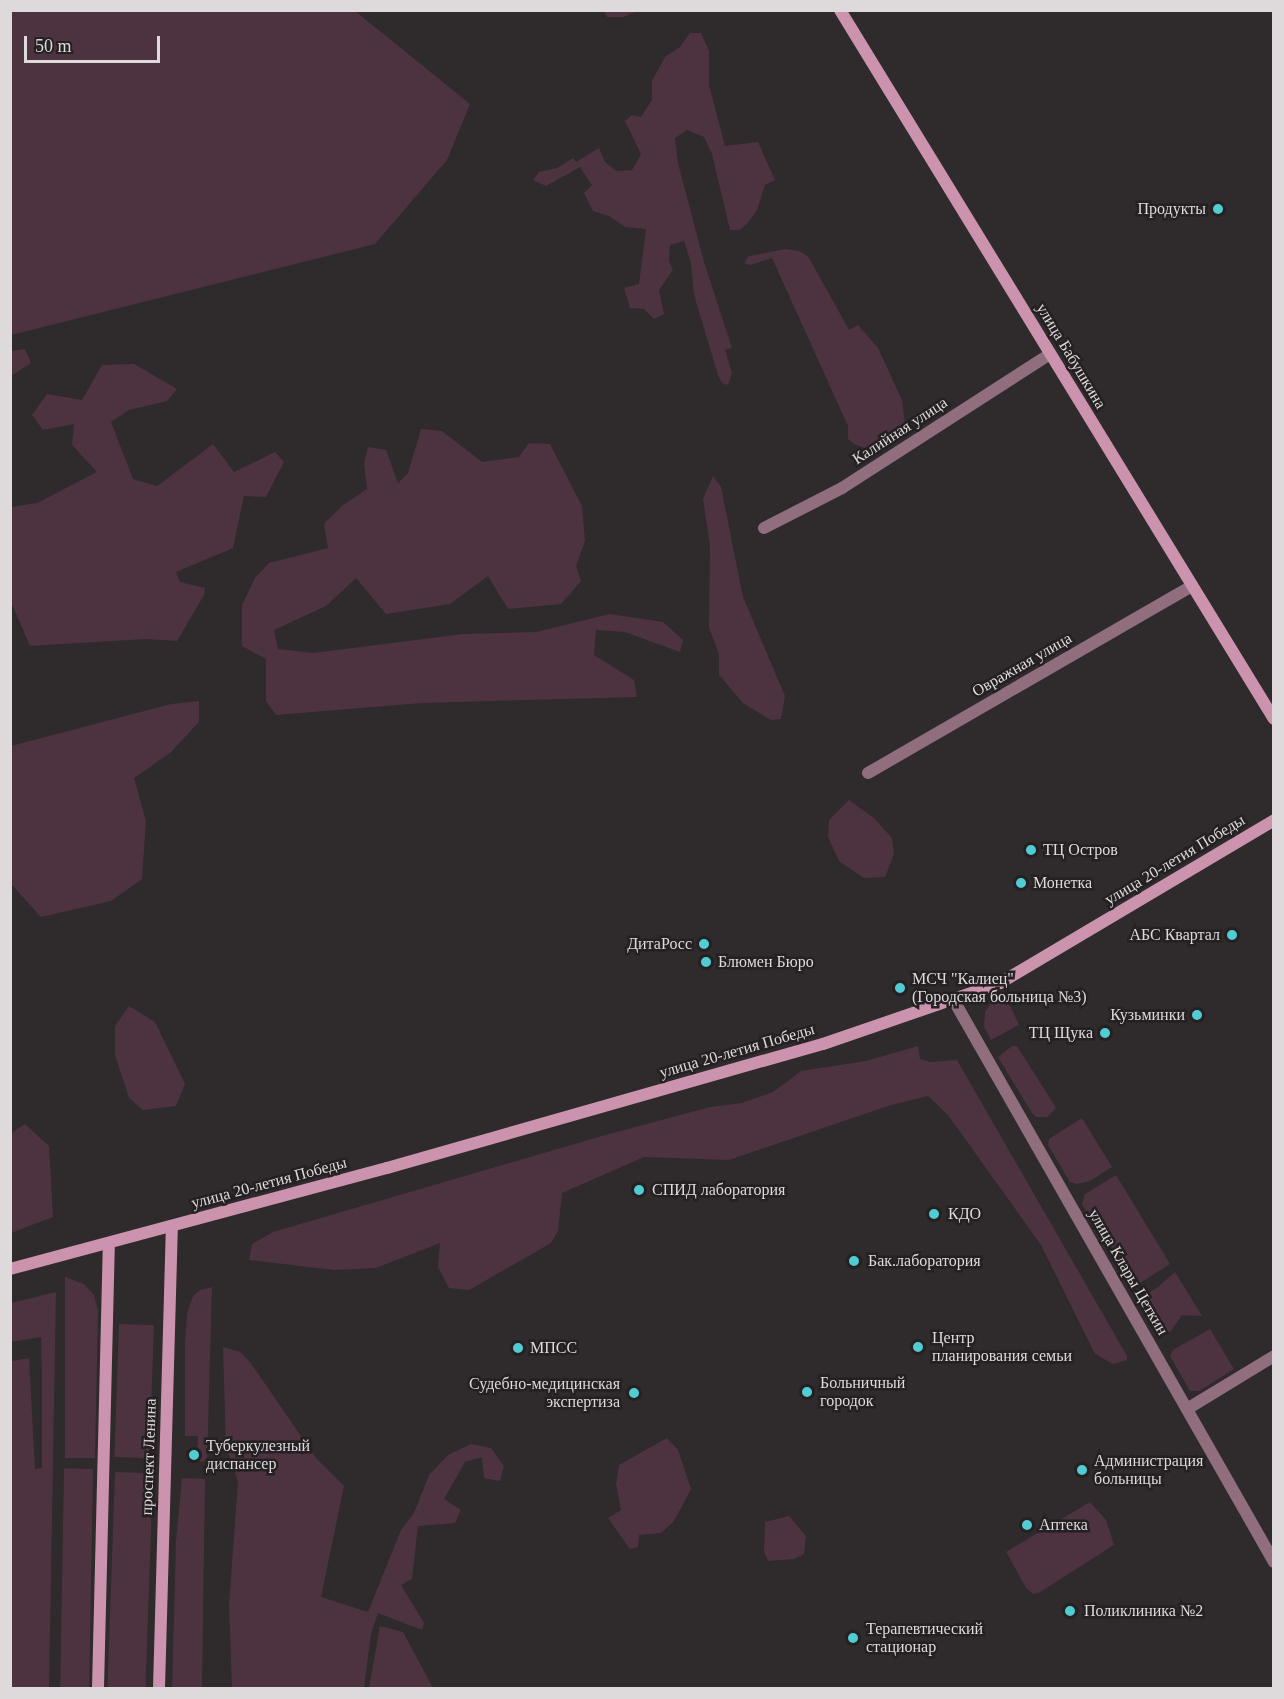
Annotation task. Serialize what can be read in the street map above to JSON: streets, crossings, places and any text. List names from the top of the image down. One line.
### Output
{"streets":{"street":["улица Бабушкина","Калийная улица","Овражная улица","улица 20-летия Победы","улица Клары Цеткин","проспект Ленина"]},"crossings":[["улица Бабушкина","Калийная улица"],["улица Бабушкина","Овражная улица"],["улица 20-летия Победы","улица Клары Цеткин"],["улица 20-летия Победы","проспект Ленина"]],"places":["Продукты","ТЦ Остров","Монетка","АБС Квартал","ДитаРосс","Блюмен Бюро","МСЧ \"Калиец\" (Городская больница №3)","Кузьминки","ТЦ Щука","СПИД лаборатория","КДО","Бак.лаборатория","Центр планирования семьи","МПСС","Больничный городок","Судебно-медицинская экспертиза","Туберкулезный диспансер","Администрация больницы","Аптека","Поликлиника №2","Терапевтический стационар"],"scale_bar":"50 m"}
